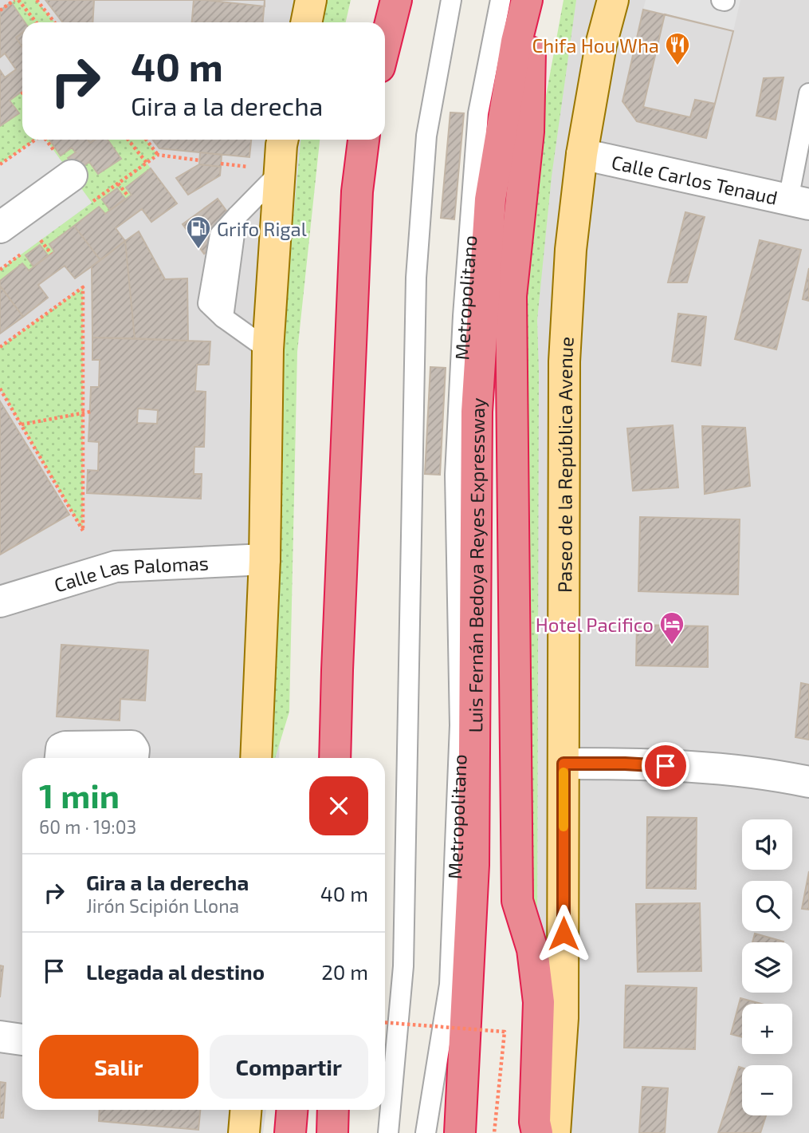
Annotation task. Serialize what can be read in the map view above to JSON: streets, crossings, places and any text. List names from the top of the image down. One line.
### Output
{"streets":{"highway":["Luis Fernán Bedoya Reyes Expressway"],"main road":["Paseo de la República Avenue"],"street":["Calle Carlos Tenaud","Calle Las Palomas"],"lane":["Metropolitano"]},"crossings":[["Calle Carlos Tenaud","Paseo de la República Avenue"]],"places":{"restaurant":["Chifa Hou Wha"],"fuel station":["Grifo Rigal"],"hotel":["Hotel Pacifico"]},"page":{"turn":["40 m","Gira a la derecha"],"heading":["1 min","60 m · 19:03"],"map_buttons":["+","−"],"list":[{"name":"Gira a la derecha","note":"Jirón Scipión Llona","value":"40 m"},{"name":"Llegada al destino","value":"20 m"}],"buttons":["Salir","Compartir"]}}
